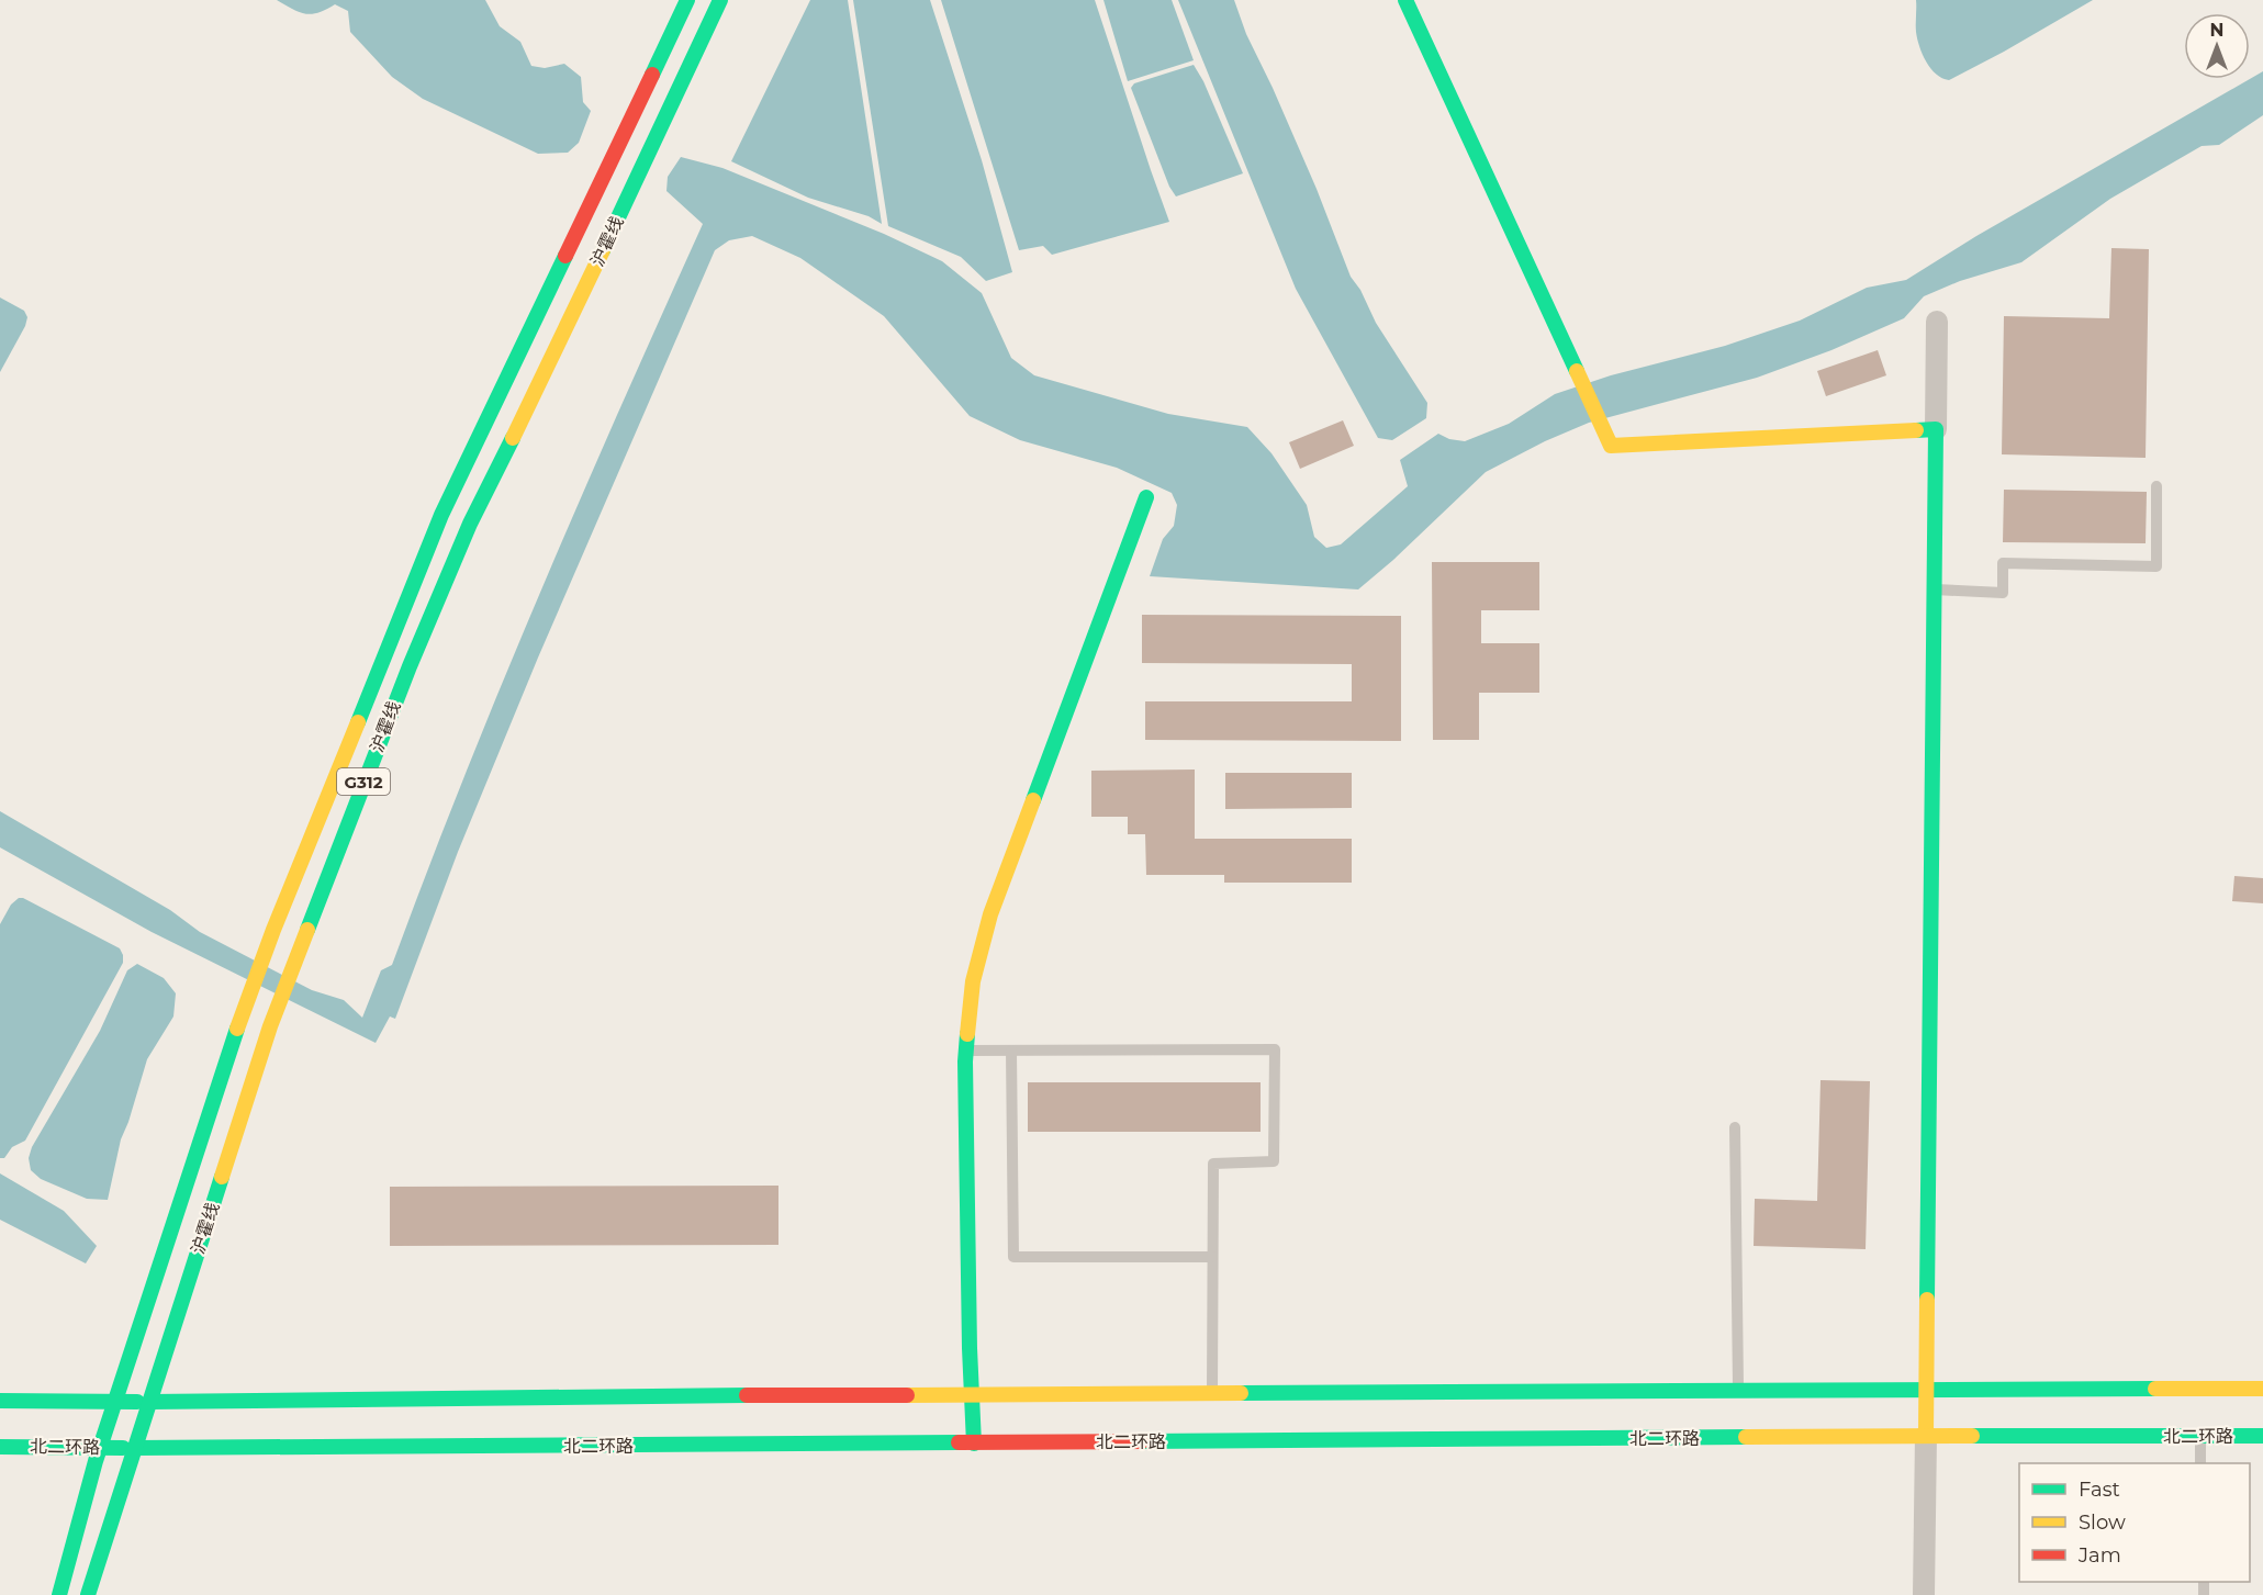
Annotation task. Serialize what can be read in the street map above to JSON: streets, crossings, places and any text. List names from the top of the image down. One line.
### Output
{"streets":{"main road":["沪霍线","G312","北二环路"]},"crossings":[["沪霍线","北二环路"]],"legend":["Fast","Slow","Jam"],"north":"top"}
